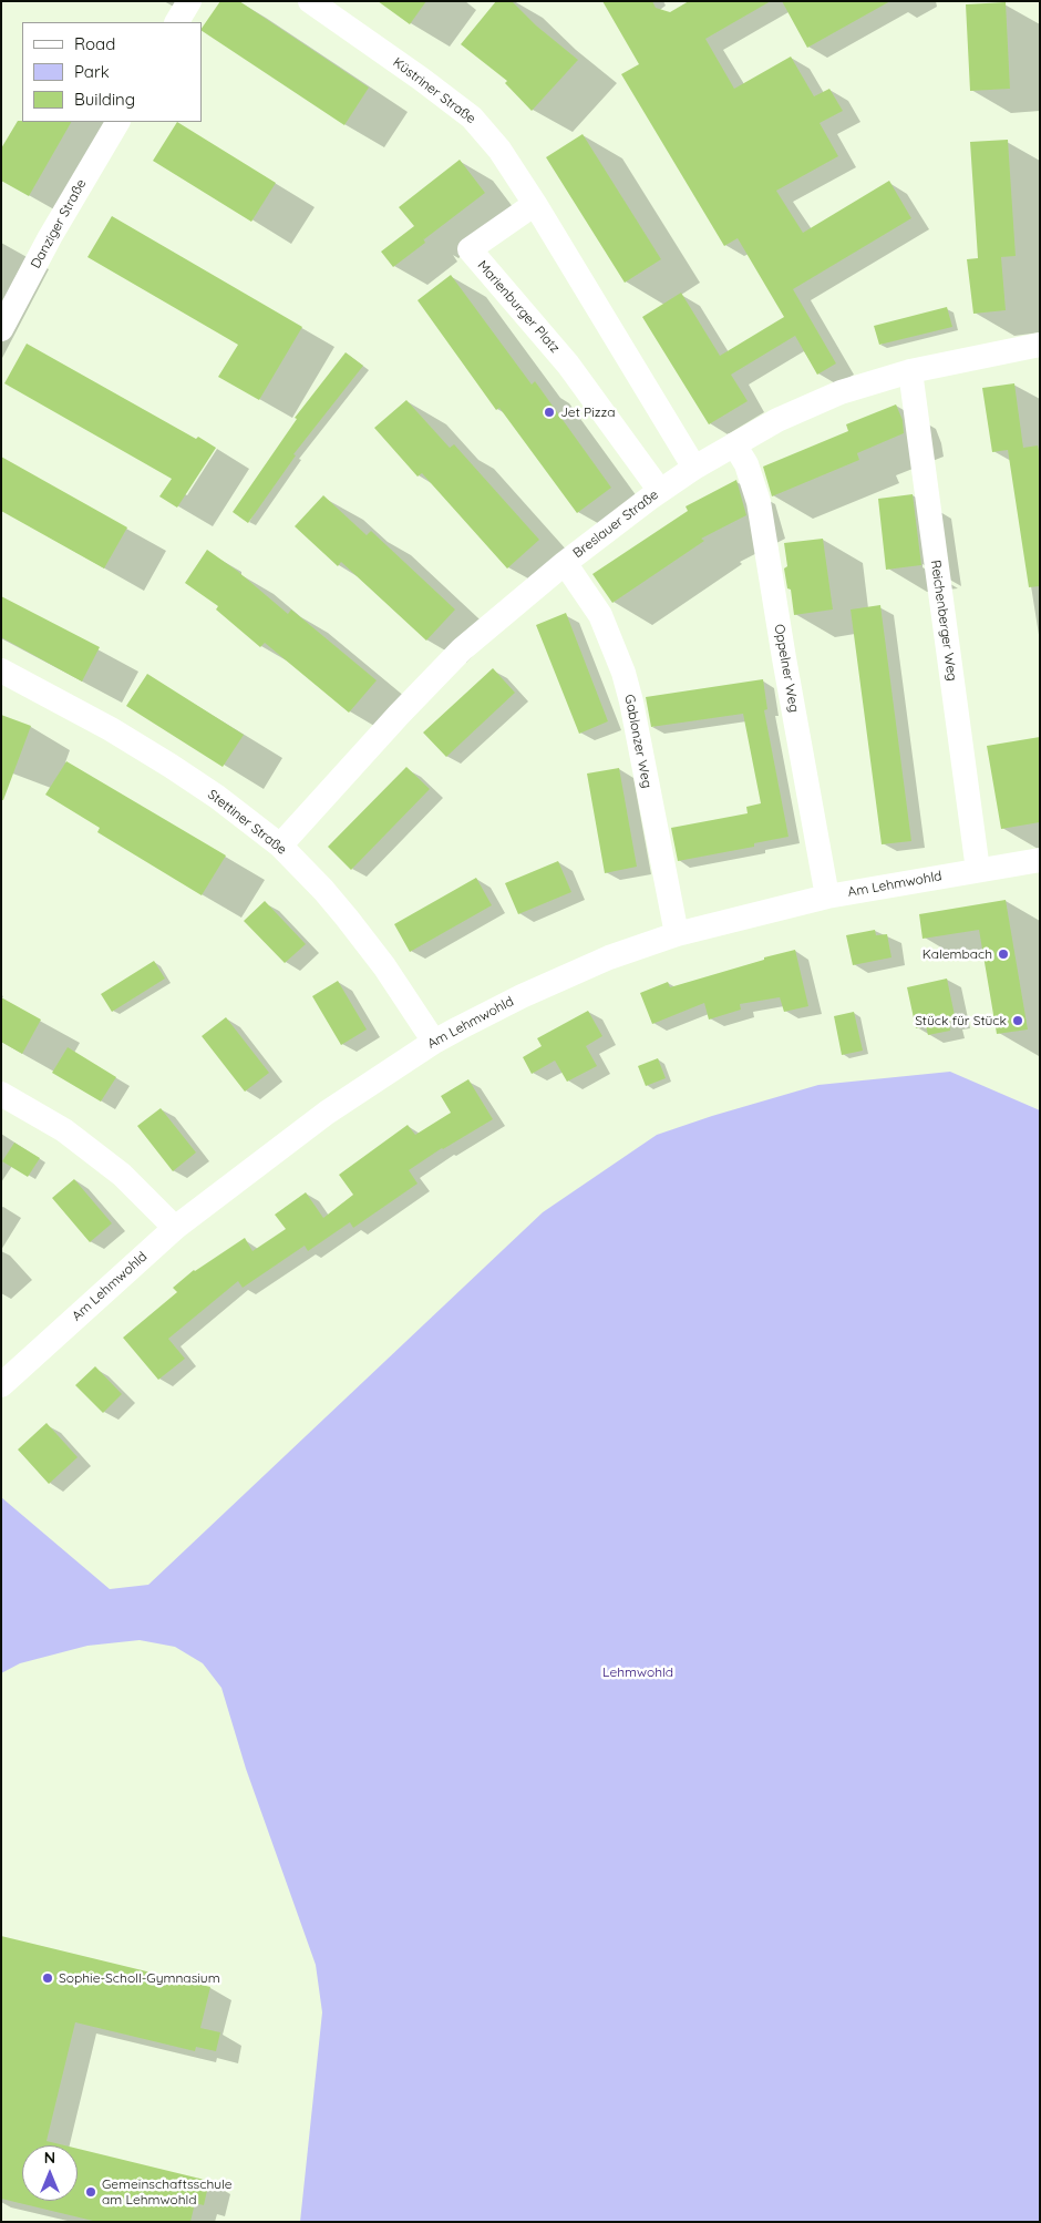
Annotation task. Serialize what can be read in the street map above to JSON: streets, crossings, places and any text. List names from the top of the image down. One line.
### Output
{"streets":{"street":["Küstriner Straße","Danziger Straße","Marienburger Platz","Breslauer Straße","Reichenberger Weg","Oppelner Weg","Gablonzer Weg","Stettiner Straße","Am Lehmwohld"]},"crossings":[["Küstriner Straße","Marienburger Platz"],["Marienburger Platz","Breslauer Straße"],["Breslauer Straße","Reichenberger Weg"],["Breslauer Straße","Oppelner Weg"],["Breslauer Straße","Gablonzer Weg"],["Breslauer Straße","Stettiner Straße"],["Reichenberger Weg","Am Lehmwohld"],["Oppelner Weg","Am Lehmwohld"],["Gablonzer Weg","Am Lehmwohld"],["Stettiner Straße","Am Lehmwohld"]],"parks":["Lehmwohld"],"places":["Jet Pizza","Kalembach","Stück für Stück","Sophie-Scholl-Gymnasium","Gemeinschaftsschule am Lehmwohld"],"legend":["Road","Park","Building"],"north":"top"}
